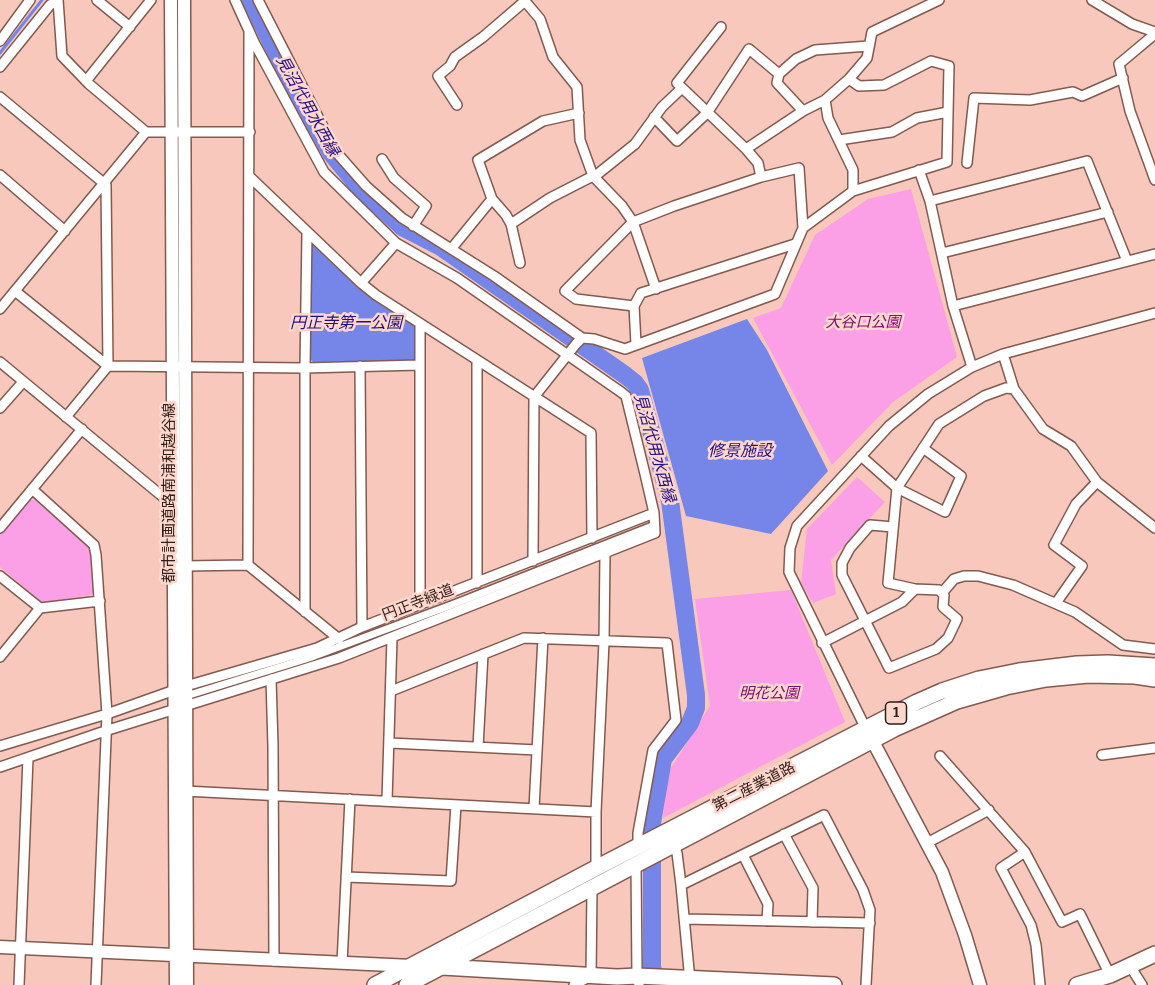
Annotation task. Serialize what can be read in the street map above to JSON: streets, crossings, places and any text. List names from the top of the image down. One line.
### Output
{"streets":{"main road":["1","第二産業道路"],"street":["都市計画道路南浦和越谷線","円正寺緑道"]},"crossings":[["都市計画道路南浦和越谷線","円正寺緑道"],["1","第二産業道路"]],"water":["見沼代用水西縁","円正寺第一公園","修景施設"],"parks":["大谷口公園","明花公園"]}
